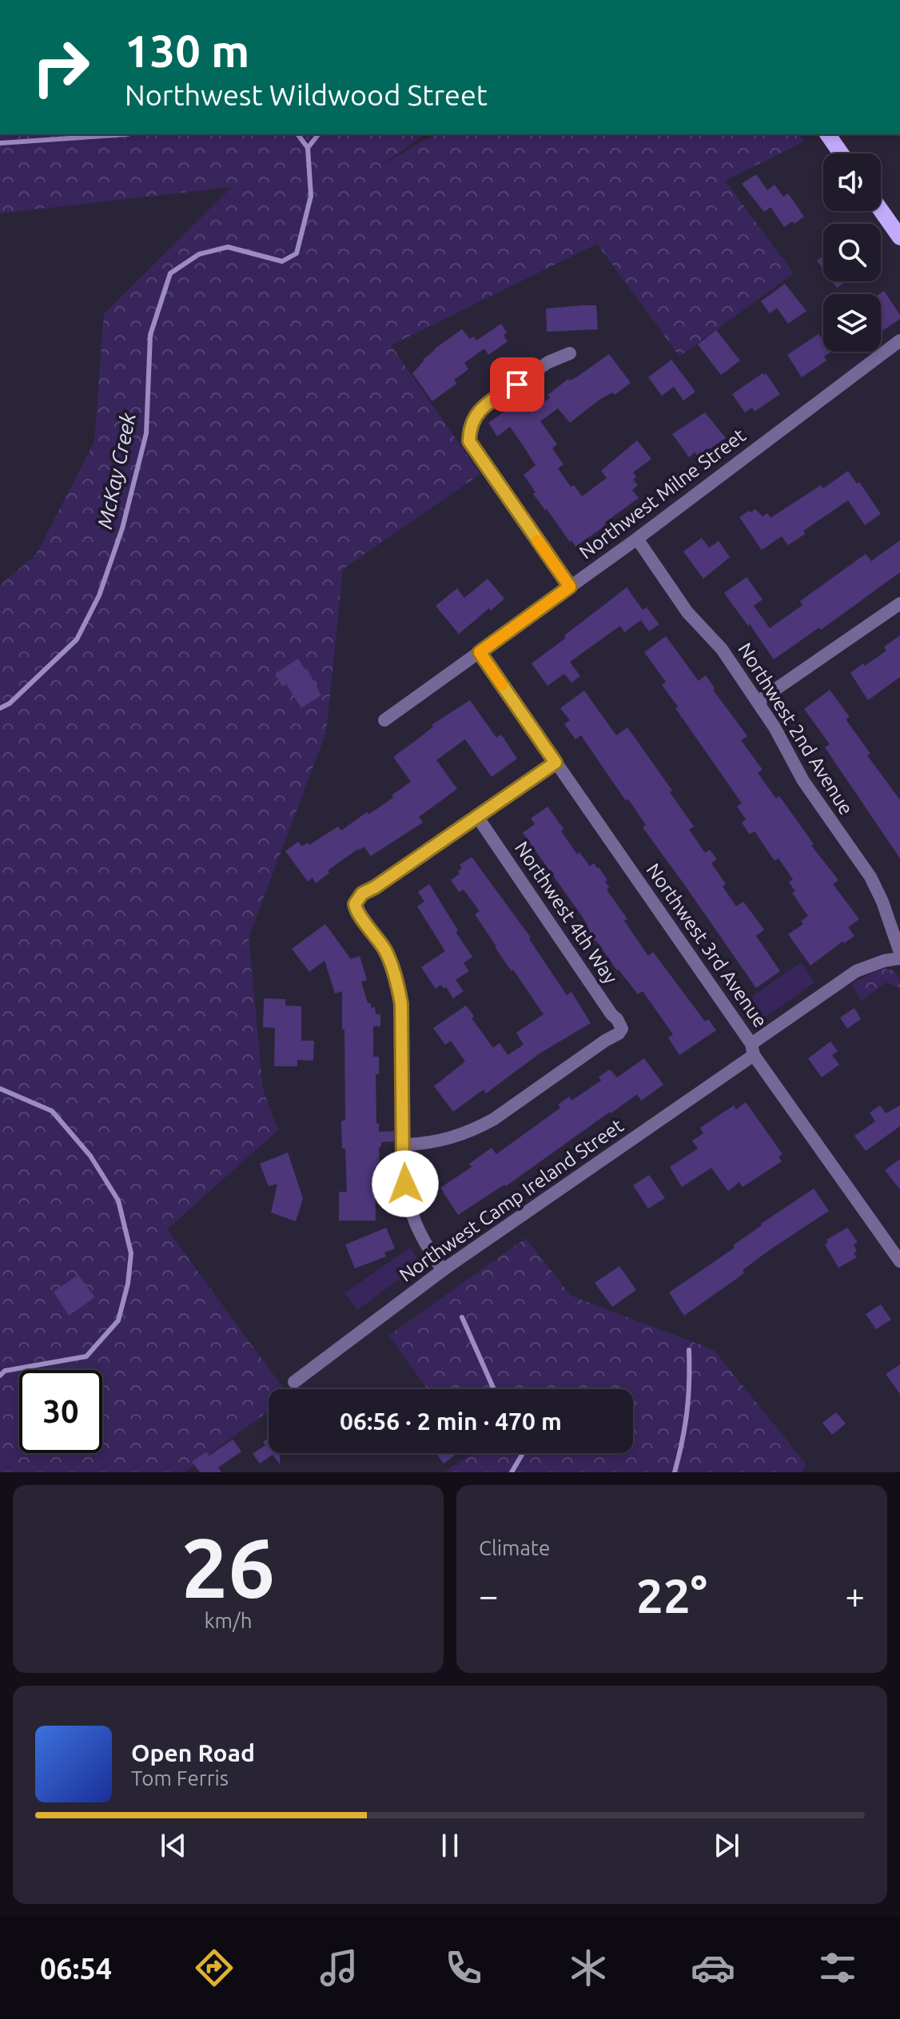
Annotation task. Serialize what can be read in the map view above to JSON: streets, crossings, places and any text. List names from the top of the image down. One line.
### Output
{"streets":{"street":["Northwest Milne Street","Northwest 2nd Avenue","Northwest 4th Way","Northwest 3rd Avenue","Northwest Camp Ireland Street"]},"crossings":[["Northwest Milne Street","Northwest 2nd Avenue"],["Northwest Milne Street","Northwest 3rd Avenue"],["Northwest 3rd Avenue","Northwest Camp Ireland Street"]],"water":["McKay Creek"],"page":{"turn":["130 m","Northwest Wildwood Street"],"limit":"30","trip":"06:56 · 2 min · 470 m","tile":[["26","km/h"],"Climate"],"heat":["−","22°","+"],"song":["Open Road","Tom Ferris"],"tabs":"06:54"}}
